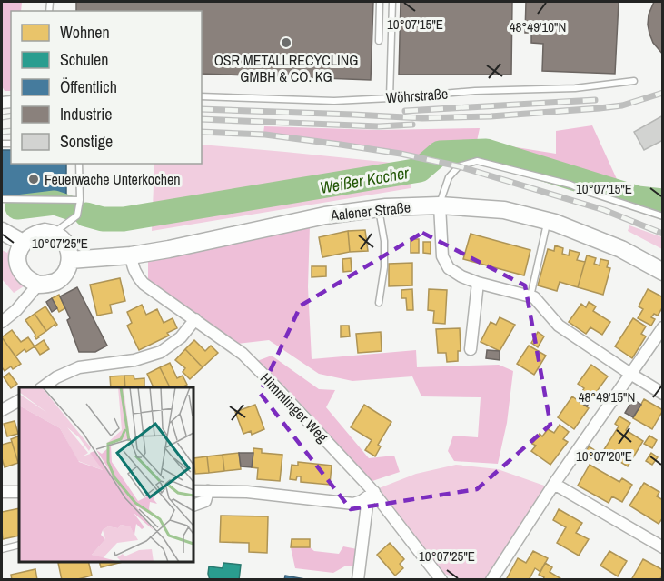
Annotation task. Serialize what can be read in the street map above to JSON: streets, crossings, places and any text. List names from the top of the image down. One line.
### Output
{"streets":{"street":["Aalener Straße","Himmlinger Weg"],"lane":["Wöhrstraße"]},"crossings":[["Aalener Straße","Himmlinger Weg"]],"water":["Weißer Kocher"],"places":["OSR METALLRECYCLING GMBH & CO. KG","Feuerwache Unterkochen"],"legend":["Wohnen","Schulen","Öffentlich","Industrie","Sonstige"],"coordinates":["10°07'15\"E","48°49'10\"N","10°07'25\"E","48°49'15\"N","10°07'20\"E"]}
